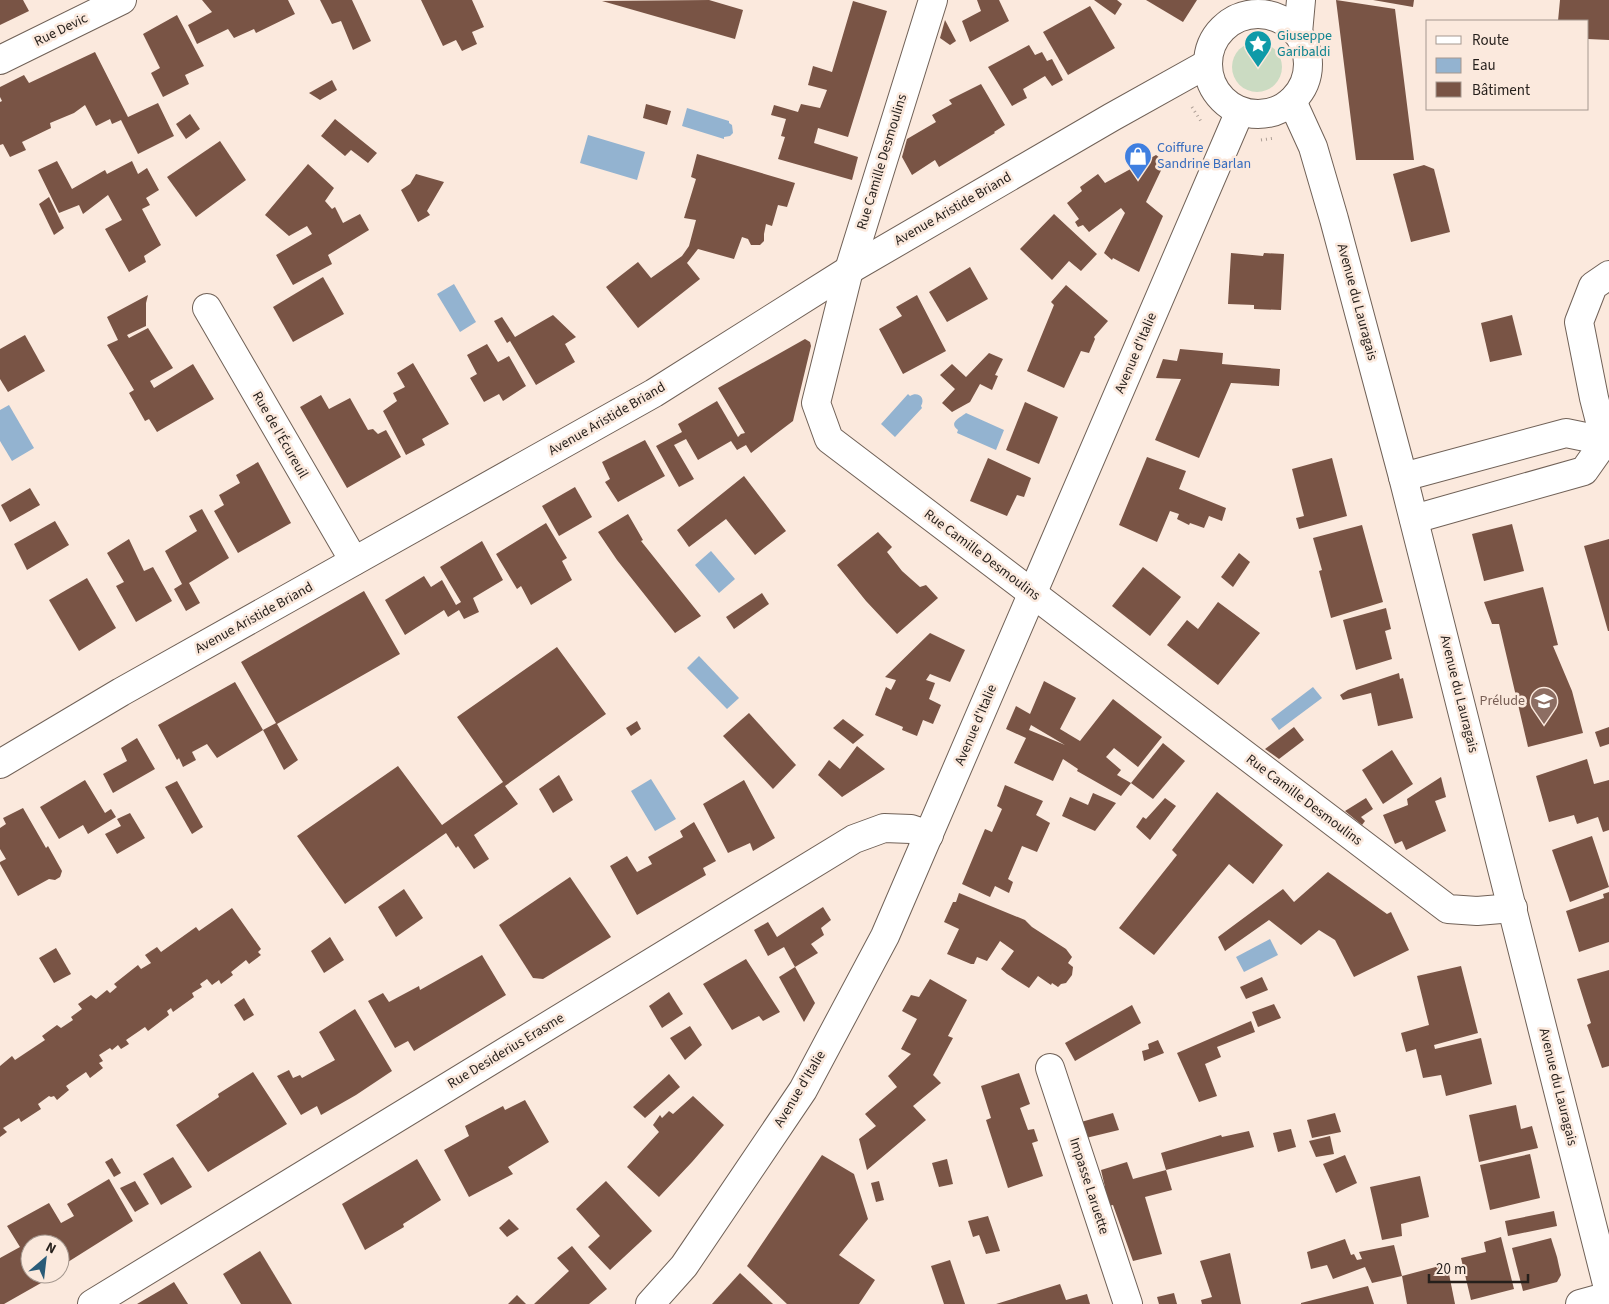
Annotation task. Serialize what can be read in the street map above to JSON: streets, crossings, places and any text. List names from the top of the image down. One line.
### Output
{"streets":{"street":["Rue Devic","Rue Camille Desmoulins","Avenue Aristide Briand","Avenue du Lauragais","Avenue d'Italie","Rue de l'Écureuil","Rue Desiderius Erasme","Impasse Laruette"]},"crossings":[["Rue Camille Desmoulins","Avenue Aristide Briand"],["Rue Camille Desmoulins","Avenue du Lauragais"],["Rue Camille Desmoulins","Avenue d'Italie"],["Avenue Aristide Briand","Avenue du Lauragais"],["Avenue Aristide Briand","Avenue d'Italie"],["Avenue Aristide Briand","Rue de l'Écureuil"],["Avenue du Lauragais","Avenue d'Italie"],["Avenue d'Italie","Rue Desiderius Erasme"]],"places":{"place":["Giuseppe Garibaldi"],"shop":["Coiffure Sandrine Barlan"],"school or university":["Prélude"]},"legend":["Route","Eau","Bâtiment"],"scale_bar":"20 m","north":"top right"}
